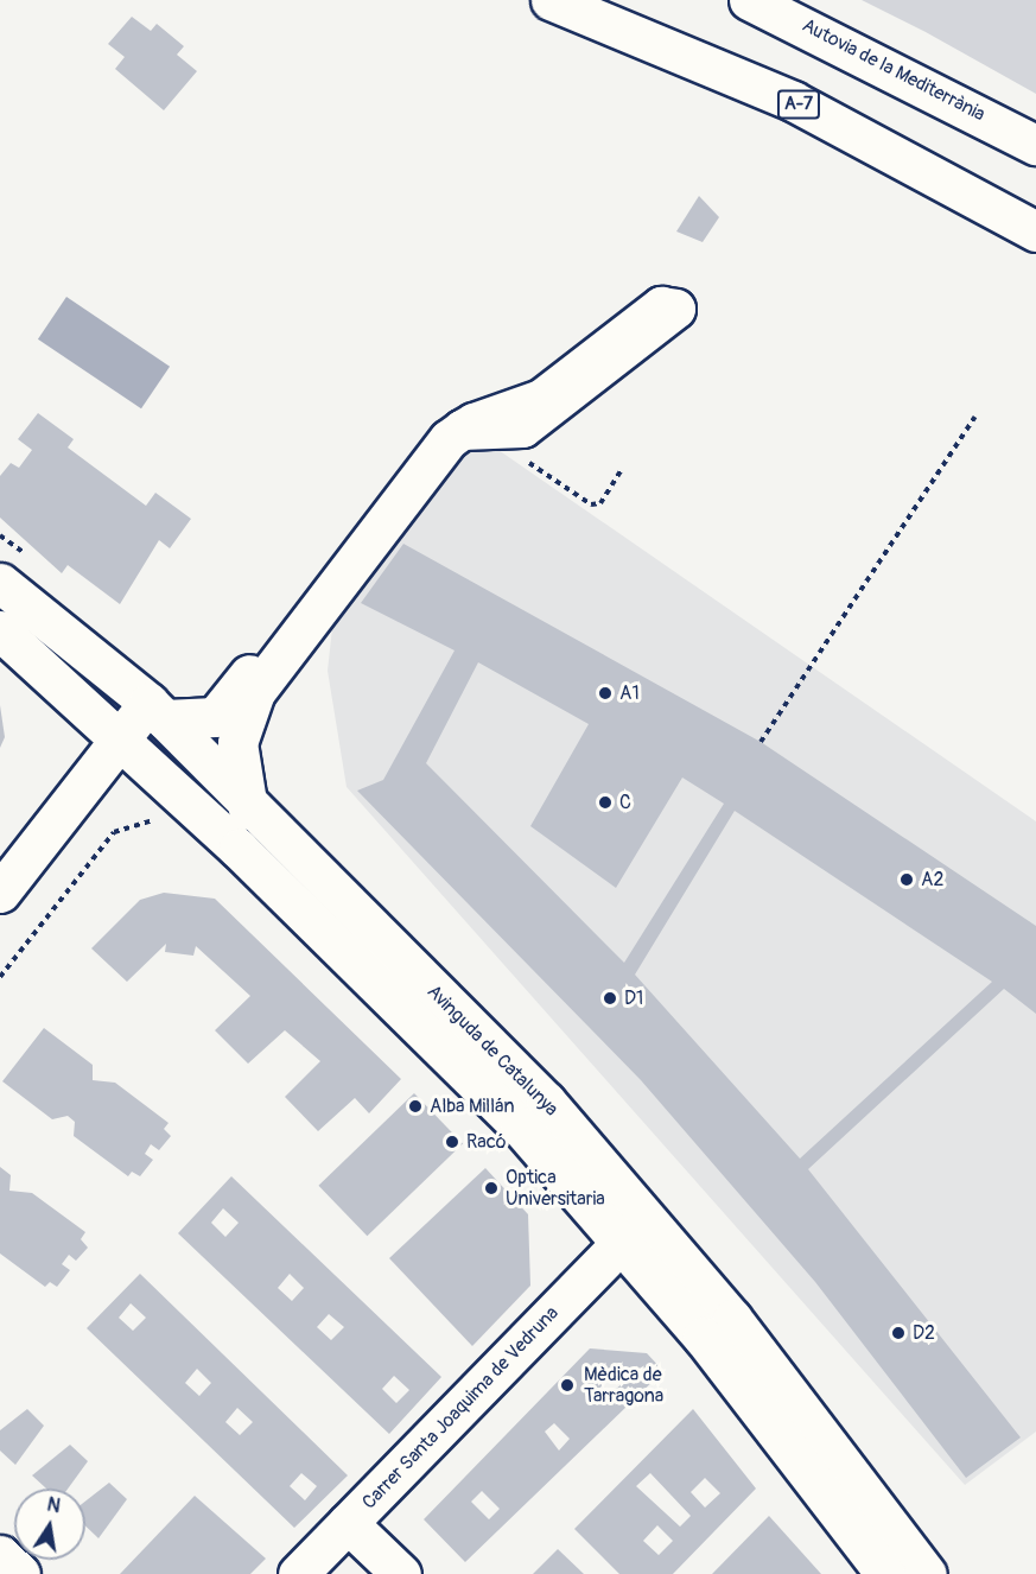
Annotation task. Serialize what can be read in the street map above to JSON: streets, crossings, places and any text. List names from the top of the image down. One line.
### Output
{"streets":{"main road":["Autovia de la Mediterrània","A-7","Avinguda de Catalunya","Carrer Santa Joaquima de Vedruna"]},"crossings":[["Avinguda de Catalunya","Carrer Santa Joaquima de Vedruna"]],"places":["A1","C","A2","D1","Alba Millán","Racó","Optica Universitaria","D2","Mèdica de Tarragona"],"north":"top"}
